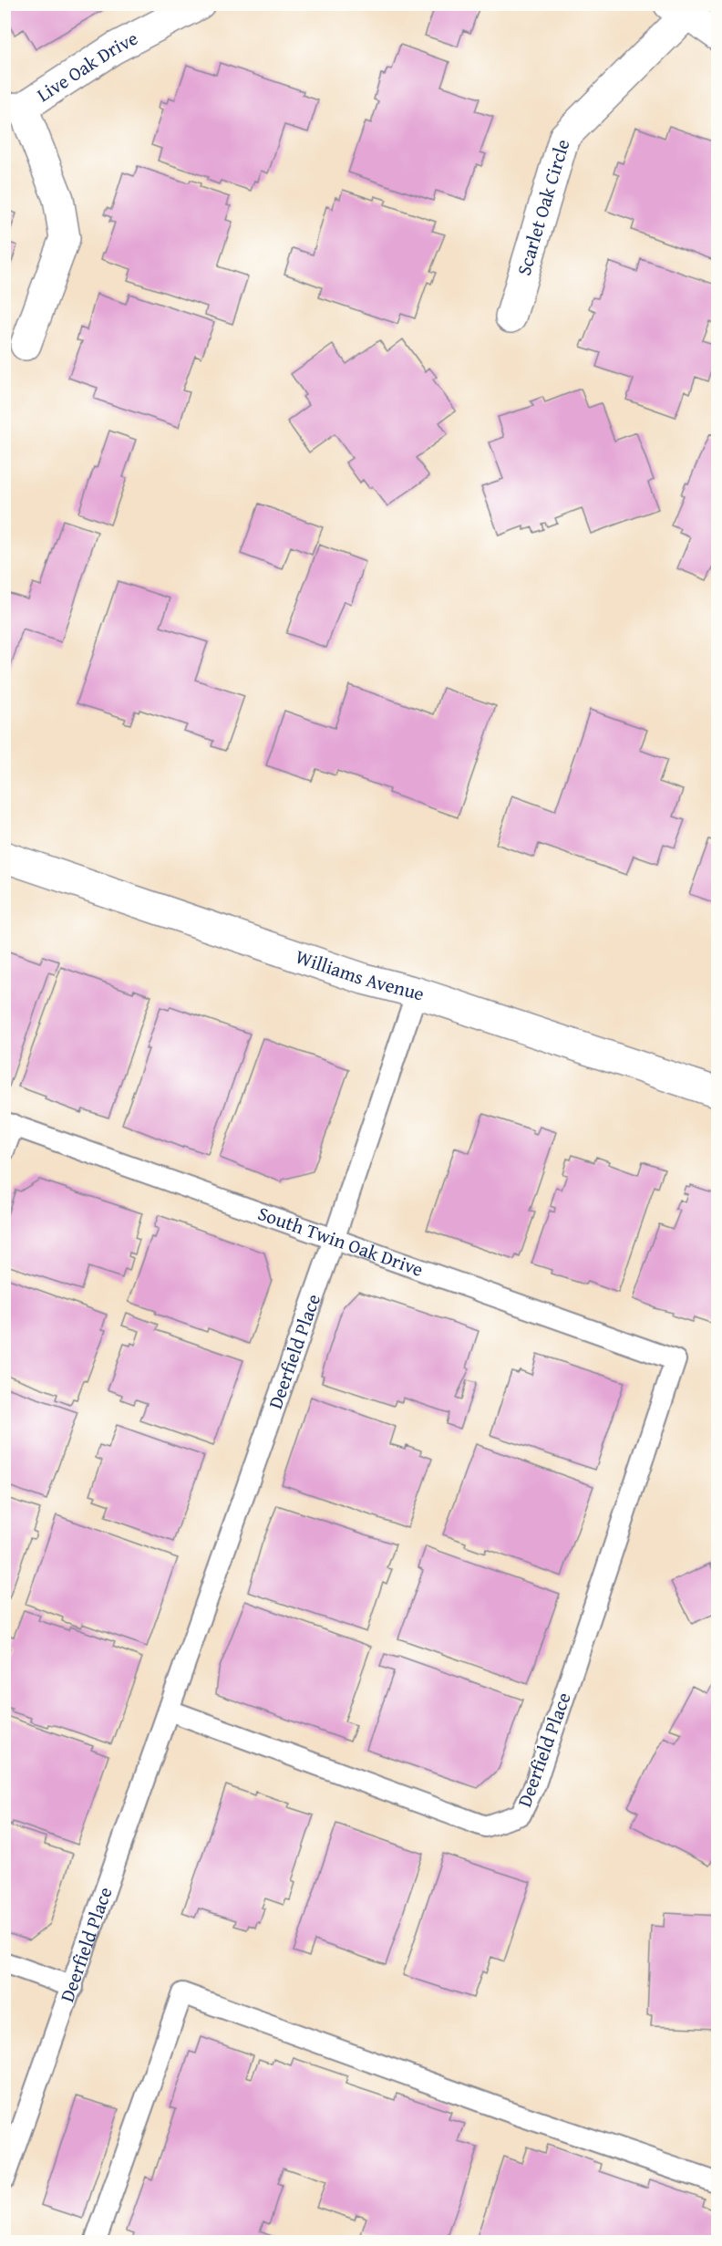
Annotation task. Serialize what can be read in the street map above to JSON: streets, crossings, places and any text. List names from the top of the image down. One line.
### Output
{"streets":{"street":["Live Oak Drive","Scarlet Oak Circle","Williams Avenue"],"lane":["South Twin Oak Drive","Deerfield Place"]},"crossings":[["Williams Avenue","Deerfield Place"],["South Twin Oak Drive","Deerfield Place"]]}
